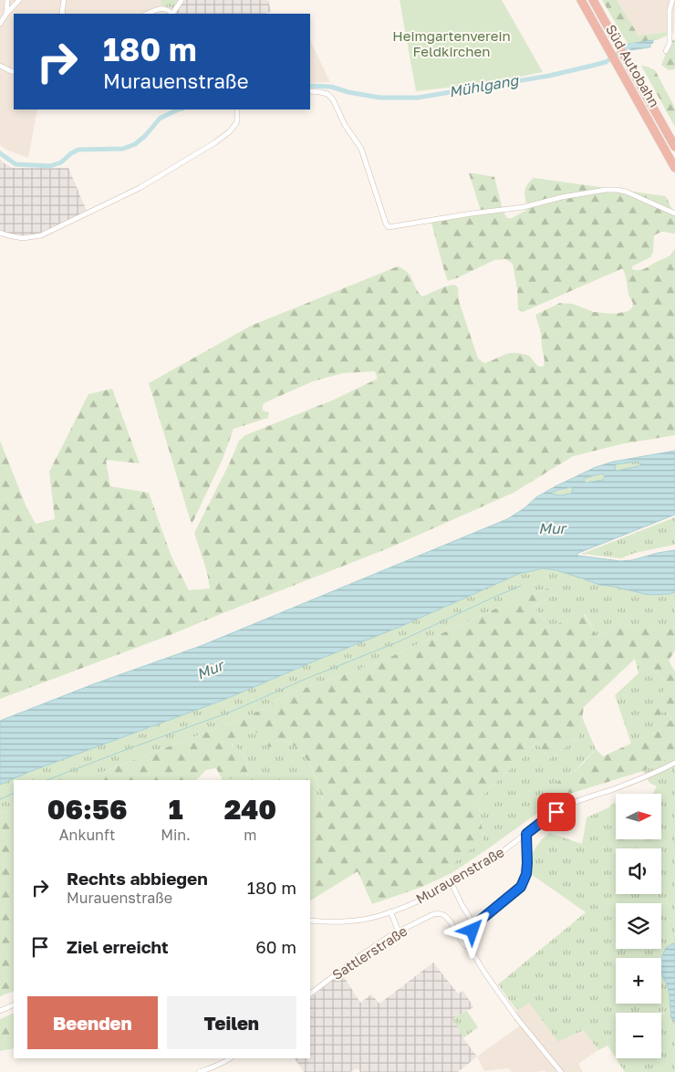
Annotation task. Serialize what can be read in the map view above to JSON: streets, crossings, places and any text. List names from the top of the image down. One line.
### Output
{"streets":{"highway":["Süd Autobahn"],"street":["Murauenstraße","Sattlerstraße"]},"water":["Mühlgang","Mur"],"parks":["Heimgartenverein Feldkirchen"],"north":"right","page":{"turn":["180 m","Murauenstraße"],"eta":["06:56","Ankunft","1","Min.","240","m"],"map_buttons":["+","−"],"list":[{"name":"Rechts abbiegen","note":"Murauenstraße","value":"180 m"},{"name":"Ziel erreicht","value":"60 m"}],"buttons":["Beenden","Teilen"]}}
